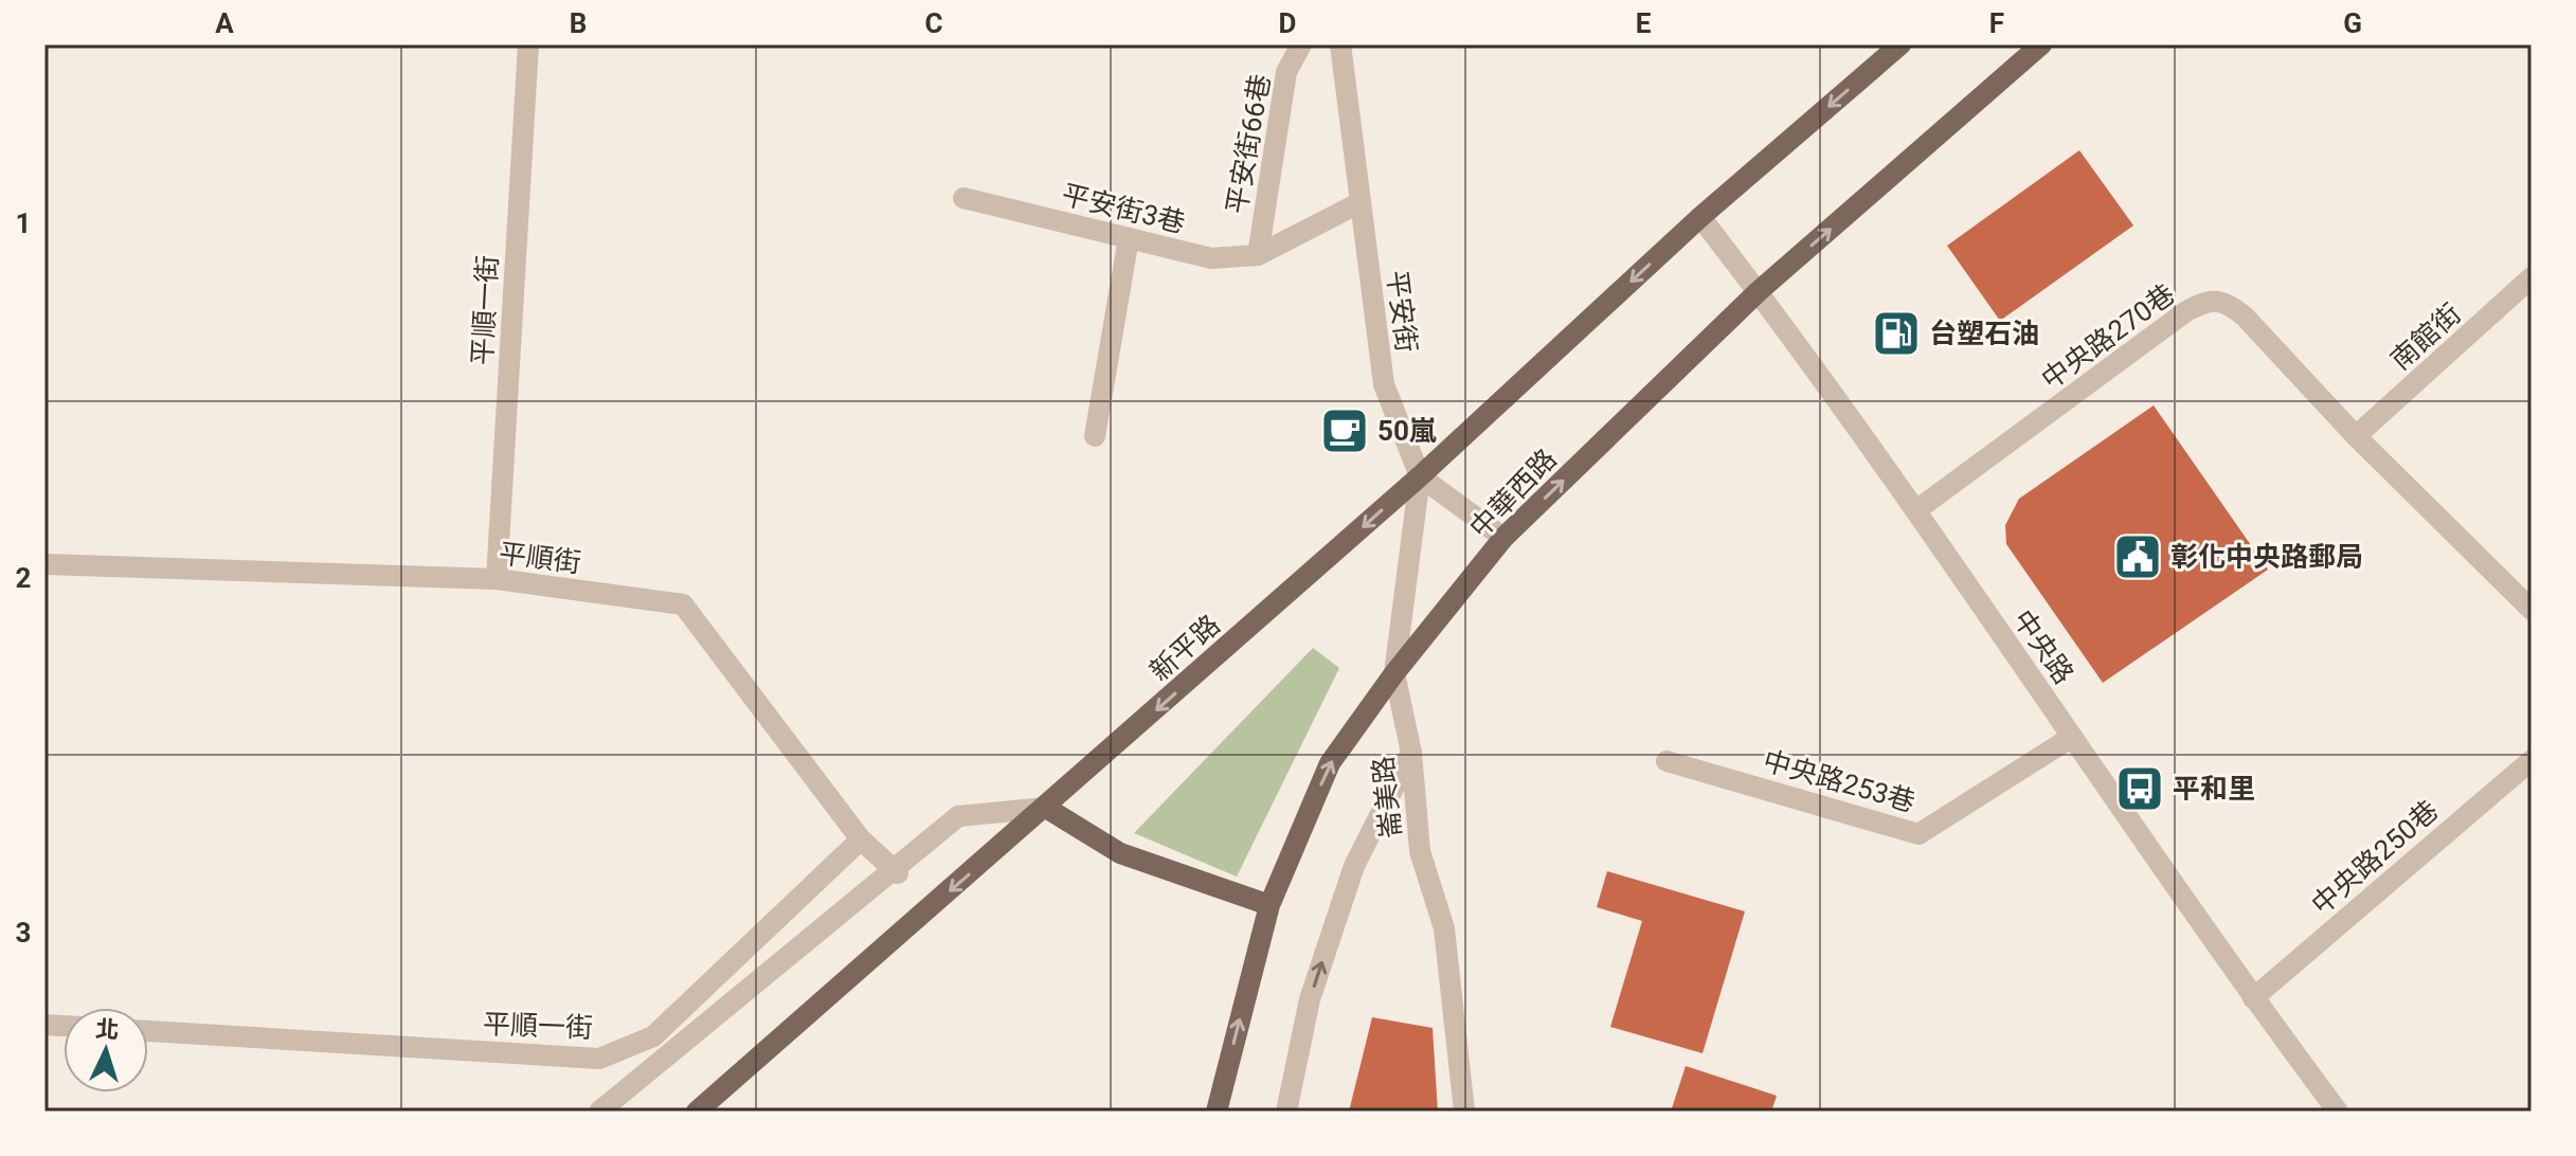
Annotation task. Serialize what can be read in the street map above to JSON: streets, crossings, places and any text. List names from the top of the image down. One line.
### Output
{"streets":{"main road":["中華西路","新平路"],"street":["平安街66巷","平安街3巷","平順一街","平安街","中央路270巷","南館街","平順街","中央路","中央路253巷","崙美路","中央路250巷"]},"crossings":[["平安街66巷","平安街3巷"],["平安街3巷","平安街"],["平順一街","平順街"],["平安街","新平路"],["平安街","崙美路"],["中央路270巷","南館街"],["中央路270巷","中央路"],["中華西路","中央路"],["中華西路","崙美路"],["中央路","新平路"],["中央路","中央路253巷"],["中央路","中央路250巷"],["新平路","崙美路"]],"one_way":["中華西路","新平路"],"places":{"fuel station":["台塑石油"],"cafe":["50嵐"],"public building":["彰化中央路郵局"],"bus stop":["平和里"]},"north":"top","grid":{"columns":["A","B","C","D","E","F","G"],"rows":["1","2","3"]}}
